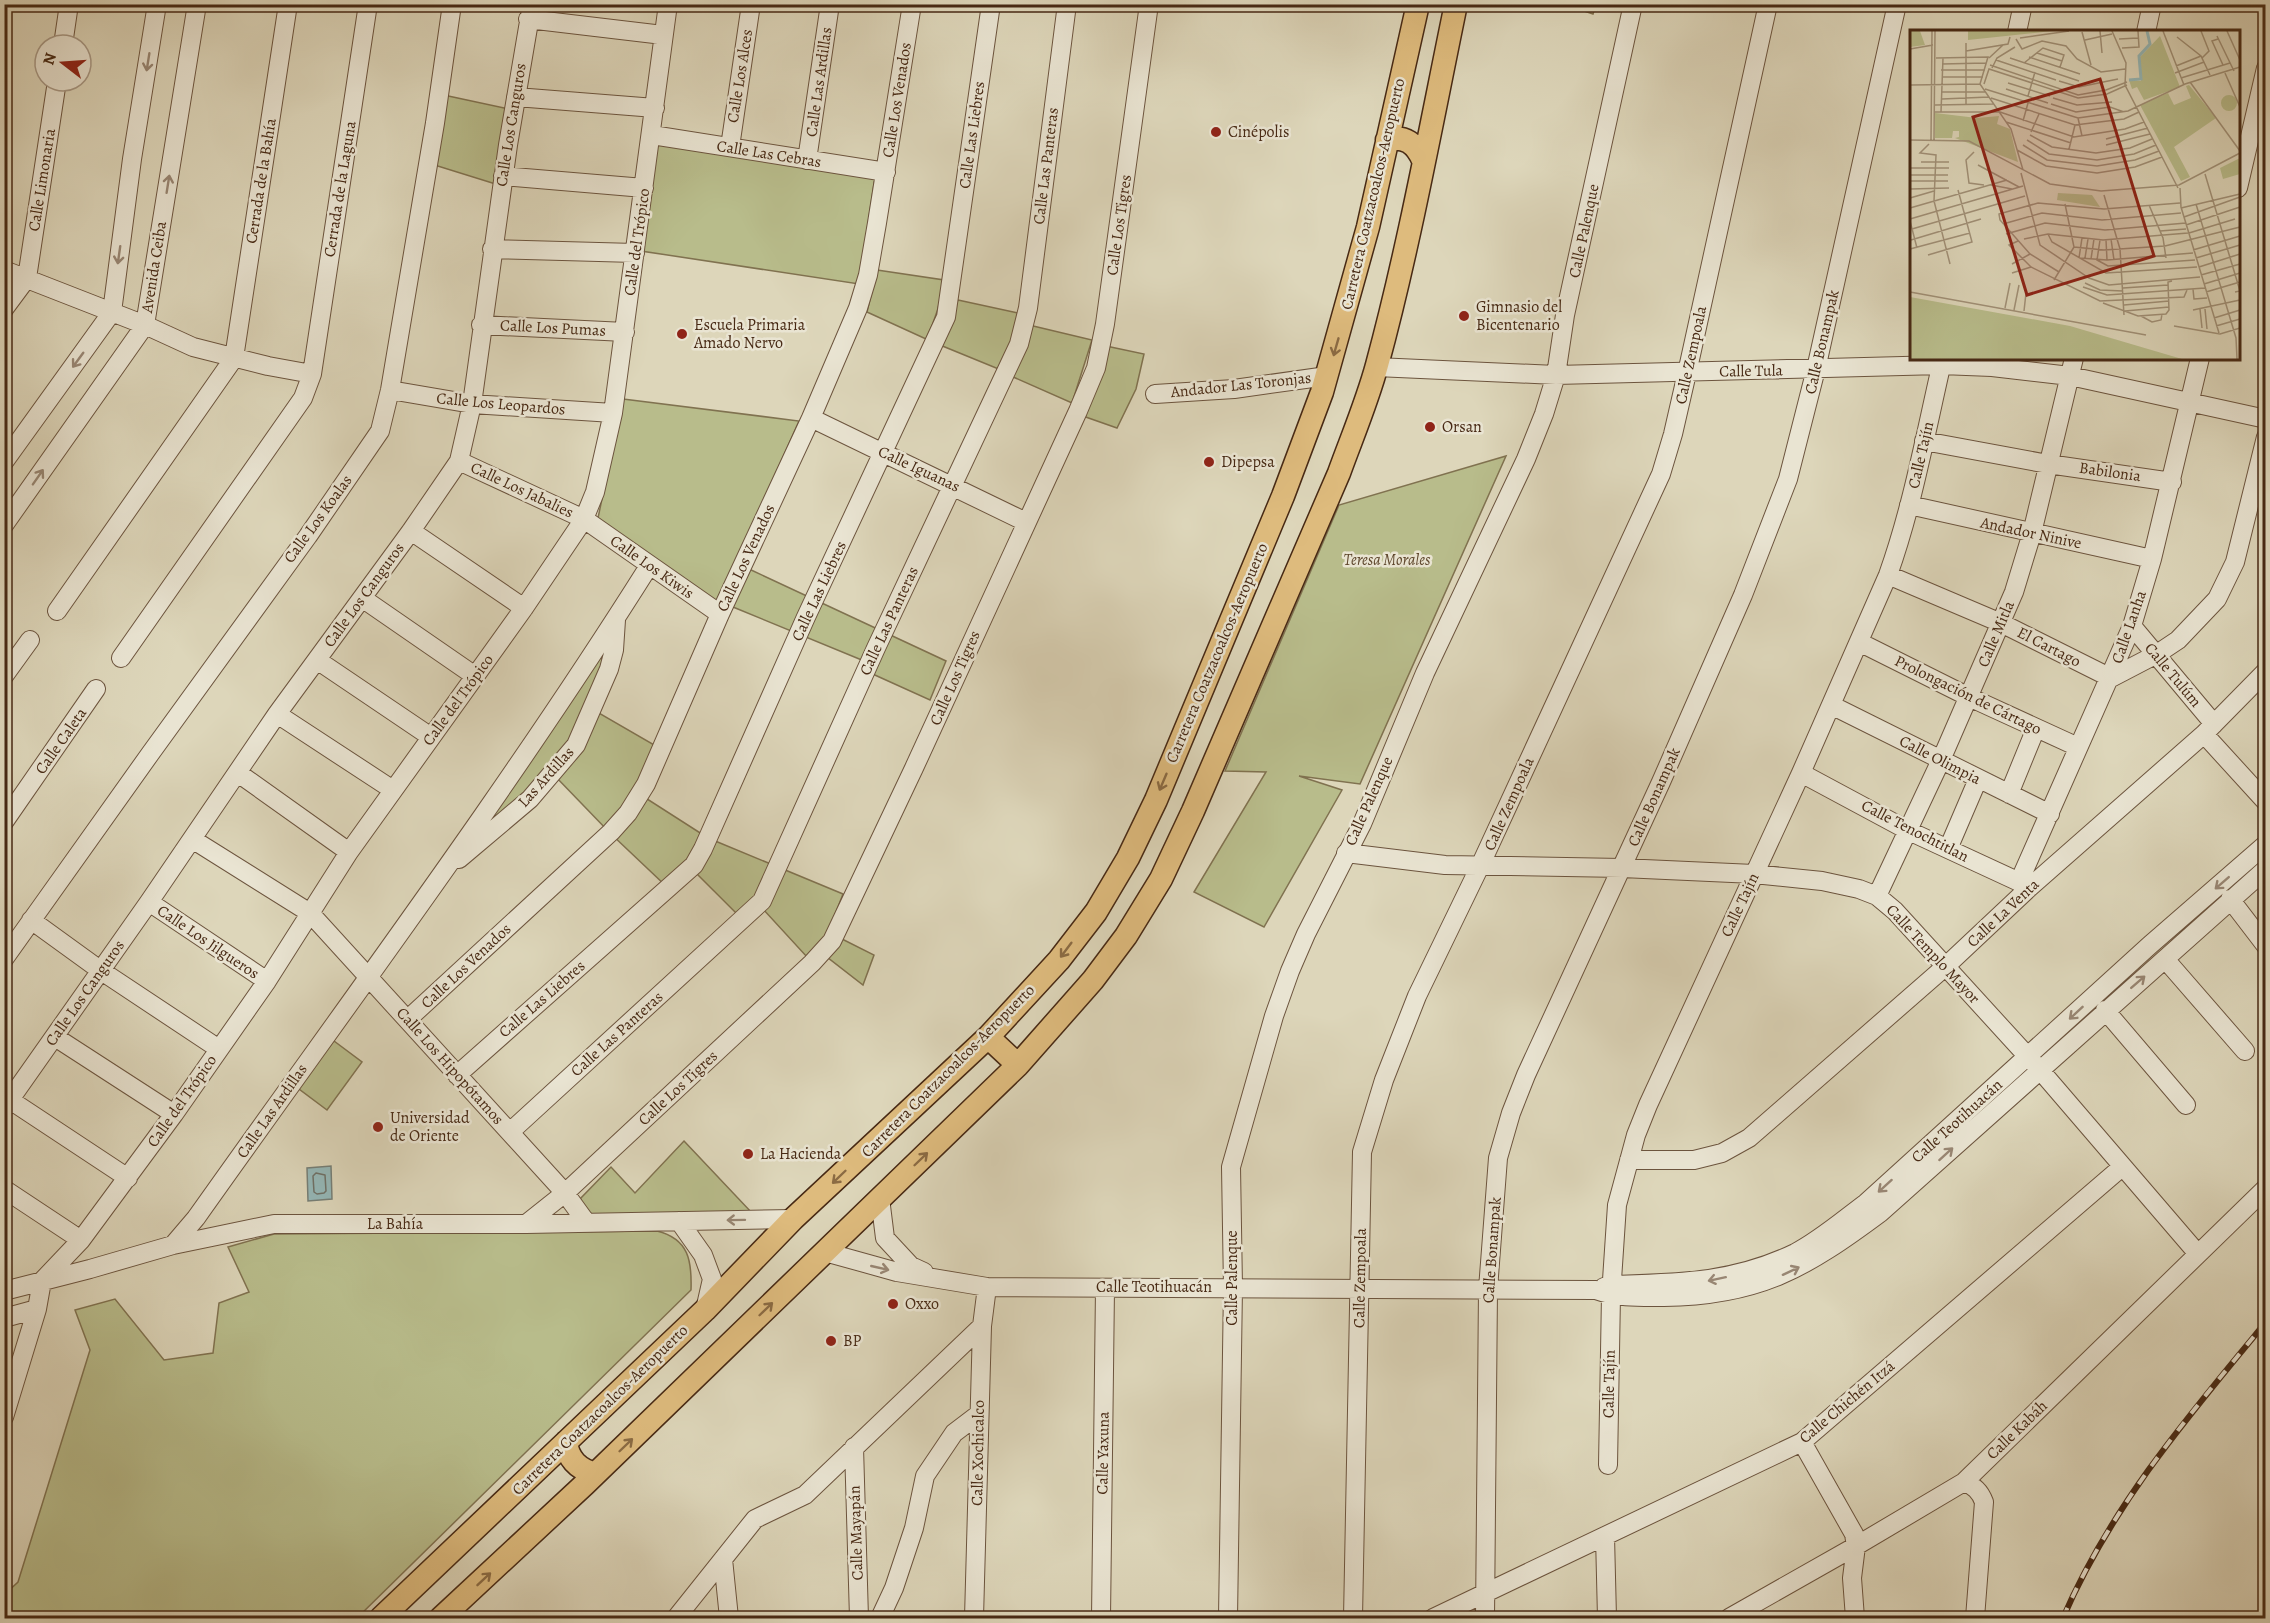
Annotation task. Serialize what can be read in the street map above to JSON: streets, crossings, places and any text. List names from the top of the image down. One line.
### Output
{"streets":{"main road":["Carretera Coatzacoalcos-Aeropuerto"],"street":["Calle Los Alces","Calle Las Ardillas","Calle Los Venados","Calle Los Canguros","Calle Las Liebres","Calle Las Cebras","Calle Las Panteras","Calle Limonaria","Cerrada de la Bahía","Cerrada de la Laguna","Calle Los Tigres","Calle Palenque","Calle del Trópico","Avenida Ceiba","Calle Los Pumas","Calle Bonampak","Calle Zempoala","Calle Tula","Andador Las Toronjas","Calle Los Leopardos","Calle Tajín","Calle Iguanas","Babilonia","Calle Los Jabalies","Calle Los Koalas","Andador Ninive","Calle Los Kiwis","Calle Lanha","Calle Mitla","El Cartago","Calle Tulúm","Prolongación de Cártago","Calle Caleta","Calle Olimpia","Las Ardillas","Calle Tenochtitlan","Calle La Venta","Calle Los Jilgueros","Calle Templo Mayor","Calle Los Hipopótamos","Calle Teotihuacán","La Bahía","Calle Chichén Itzá","Calle Kabáh","Calle Xochicalco","Calle Yaxuna","Calle Mayapán"]},"crossings":[["Calle Los Alces","Calle Las Cebras"],["Calle Las Ardillas","Calle Las Cebras"],["Calle Las Ardillas","Las Ardillas"],["Calle Las Ardillas","Calle Los Hipopótamos"],["Calle Las Ardillas","La Bahía"],["Calle Los Venados","Calle Las Cebras"],["Calle Los Venados","Calle Iguanas"],["Calle Los Venados","Calle Los Kiwis"],["Calle Los Venados","Calle Los Hipopótamos"],["Calle Los Canguros","Calle Los Pumas"],["Calle Los Canguros","Calle Los Leopardos"],["Calle Los Canguros","Calle Los Jabalies"],["Calle Los Canguros","Calle Los Jilgueros"],["Calle Los Canguros","Calle Los Hipopótamos"],["Calle Las Liebres","Calle Iguanas"],["Calle Las Liebres","Calle Los Hipopótamos"],["Calle Las Cebras","Calle del Trópico"],["Calle Las Panteras","Calle Iguanas"],["Calle Las Panteras","Calle Los Hipopótamos"],["Carretera Coatzacoalcos-Aeropuerto","Andador Las Toronjas"],["Carretera Coatzacoalcos-Aeropuerto","La Bahía"],["Calle Los Tigres","Calle Iguanas"],["Calle Los Tigres","Calle Los Hipopótamos"],["Calle Los Tigres","La Bahía"],["Calle Palenque","Calle Tula"],["Calle Palenque","Calle Templo Mayor"],["Calle Palenque","Calle Teotihuacán"],["Calle del Trópico","Calle Los Pumas"],["Calle del Trópico","Calle Los Leopardos"],["Calle del Trópico","Calle Los Jabalies"],["Calle del Trópico","Calle Los Kiwis"],["Calle del Trópico","Calle Los Jilgueros"],["Calle del Trópico","Calle Los Hipopótamos"],["Calle del Trópico","La Bahía"],["Calle Bonampak","Calle Tula"],["Calle Bonampak","Calle Templo Mayor"],["Calle Bonampak","Calle Teotihuacán"],["Calle Bonampak","Calle Chichén Itzá"],["Calle Zempoala","Calle Tula"],["Calle Zempoala","Calle Templo Mayor"],["Calle Zempoala","Calle Teotihuacán"],["Calle Tula","Calle Tajín"],["Calle Tula","Calle Lanha"],["Calle Tula","Calle Mitla"],["Calle Los Leopardos","Calle Los Koalas"],["Calle Tajín","Babilonia"],["Calle Tajín","Andador Ninive"],["Calle Tajín","El Cartago"],["Calle Tajín","Prolongación de Cártago"],["Calle Tajín","Calle Olimpia"],["Calle Tajín","Calle Tenochtitlan"],["Calle Tajín","Calle La Venta"],["Calle Tajín","Calle Templo Mayor"],["Calle Tajín","Calle Teotihuacán"],["Babilonia","Calle Lanha"],["Babilonia","Calle Mitla"],["Calle Los Jabalies","Calle Los Kiwis"],["Andador Ninive","Calle Lanha"],["Andador Ninive","Calle Mitla"],["Calle Los Kiwis","Las Ardillas"],["Calle Lanha","El Cartago"],["Calle Lanha","Calle Tulúm"],["Calle Lanha","Prolongación de Cártago"],["Calle Lanha","Calle Olimpia"],["Calle Lanha","Calle Tenochtitlan"],["Calle Lanha","Calle La Venta"],["Calle Mitla","El Cartago"],["Calle Mitla","Prolongación de Cártago"],["Calle Mitla","Calle Olimpia"],["Calle Mitla","Calle Tenochtitlan"],["Calle Mitla","Calle Templo Mayor"],["Calle Tulúm","Calle La Venta"],["Las Ardillas","Calle Los Hipopótamos"],["Calle Tenochtitlan","Calle La Venta"],["Calle La Venta","Calle Templo Mayor"],["Calle Templo Mayor","Calle Teotihuacán"],["Calle Templo Mayor","Calle Chichén Itzá"],["Calle Templo Mayor","Calle Kabáh"],["Calle Los Hipopótamos","La Bahía"],["Calle Teotihuacán","Calle Xochicalco"],["Calle Teotihuacán","Calle Yaxuna"]],"parks":["Teresa Morales"],"places":["Cinépolis","Gimnasio del Bicentenario","Escuela Primaria Amado Nervo","Orsan","Dipepsa","Universidad de Oriente","La Hacienda","Oxxo","BP"],"north":"left"}
